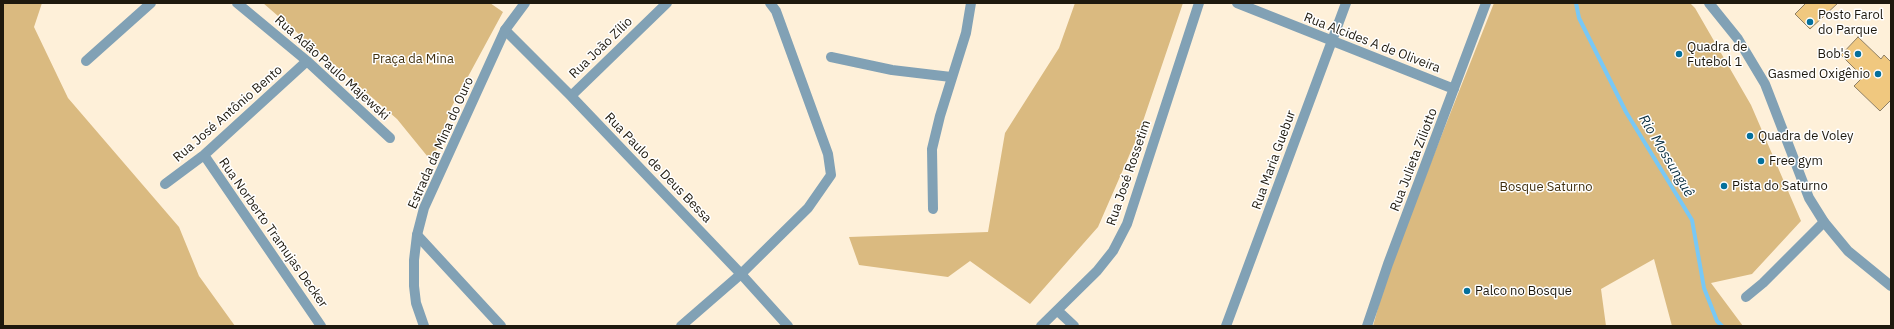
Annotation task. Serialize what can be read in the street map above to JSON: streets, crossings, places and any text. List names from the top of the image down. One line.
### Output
{"streets":{"street":["Rua Alcides A de Oliveira","Rua João Zílio","Rua Adão Paulo Majewski","Rua José Antônio Bento","Estrada da Mina do Ouro","Rua Maria Guebur","Rua Julieta Ziliotto","Rua Paulo de Deus Bessa","Rua José Rossetim","Rua Norberto Tramujas Decker"]},"crossings":[["Rua Alcides A de Oliveira","Rua Maria Guebur"],["Rua Alcides A de Oliveira","Rua Julieta Ziliotto"],["Rua João Zílio","Rua Paulo de Deus Bessa"],["Rua Adão Paulo Majewski","Rua José Antônio Bento"],["Rua José Antônio Bento","Rua Norberto Tramujas Decker"],["Estrada da Mina do Ouro","Rua Paulo de Deus Bessa"]],"water":["Rio Mossunguê"],"parks":["Praça da Mina","Bosque Saturno"],"places":["Posto Farol do Parque","Quadra de Futebol 1","Bob's","Gasmed Oxigênio","Quadra de Voley","Free gym","Pista do Saturno","Palco no Bosque"]}
